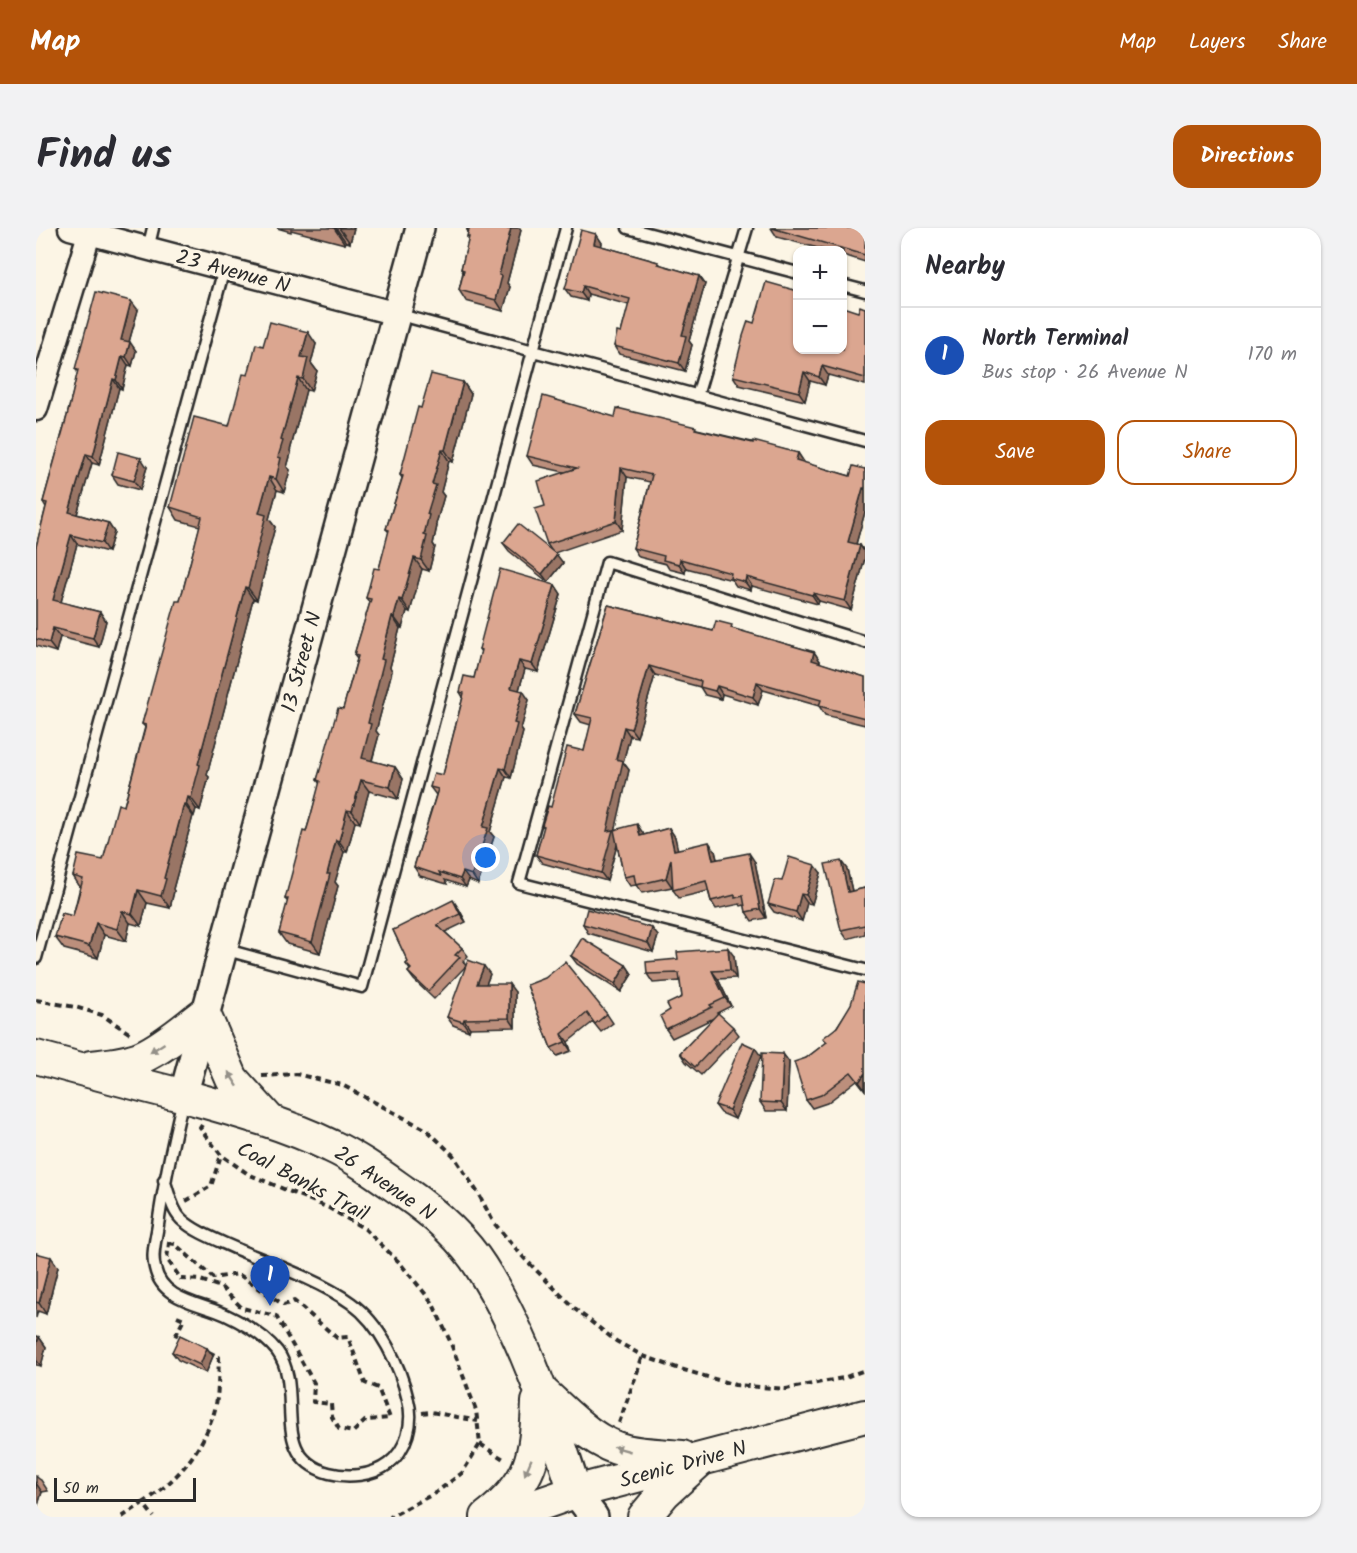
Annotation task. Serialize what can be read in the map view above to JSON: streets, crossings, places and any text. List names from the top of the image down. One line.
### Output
{"streets":{"main road":["26 Avenue N","Scenic Drive N"],"street":["23 Avenue N","13 Street N"],"path":["Coal Banks Trail"]},"crossings":[["23 Avenue N","13 Street N"],["13 Street N","Coal Banks Trail"],["13 Street N","26 Avenue N"],["Coal Banks Trail","26 Avenue N"],["26 Avenue N","Scenic Drive N"]],"scale_bar":"50 m","page":{"header":"Map","nav":["Map","Layers","Share"],"title":"Find us","buttons":["Directions",["Save","Share"]],"heading":"Nearby","map_buttons":["+","−"],"list":[{"mark":"1","name":"North Terminal","note":"Bus stop · 26 Avenue N","value":"170 m"}],"pins":"1","scale":"50 m"}}
